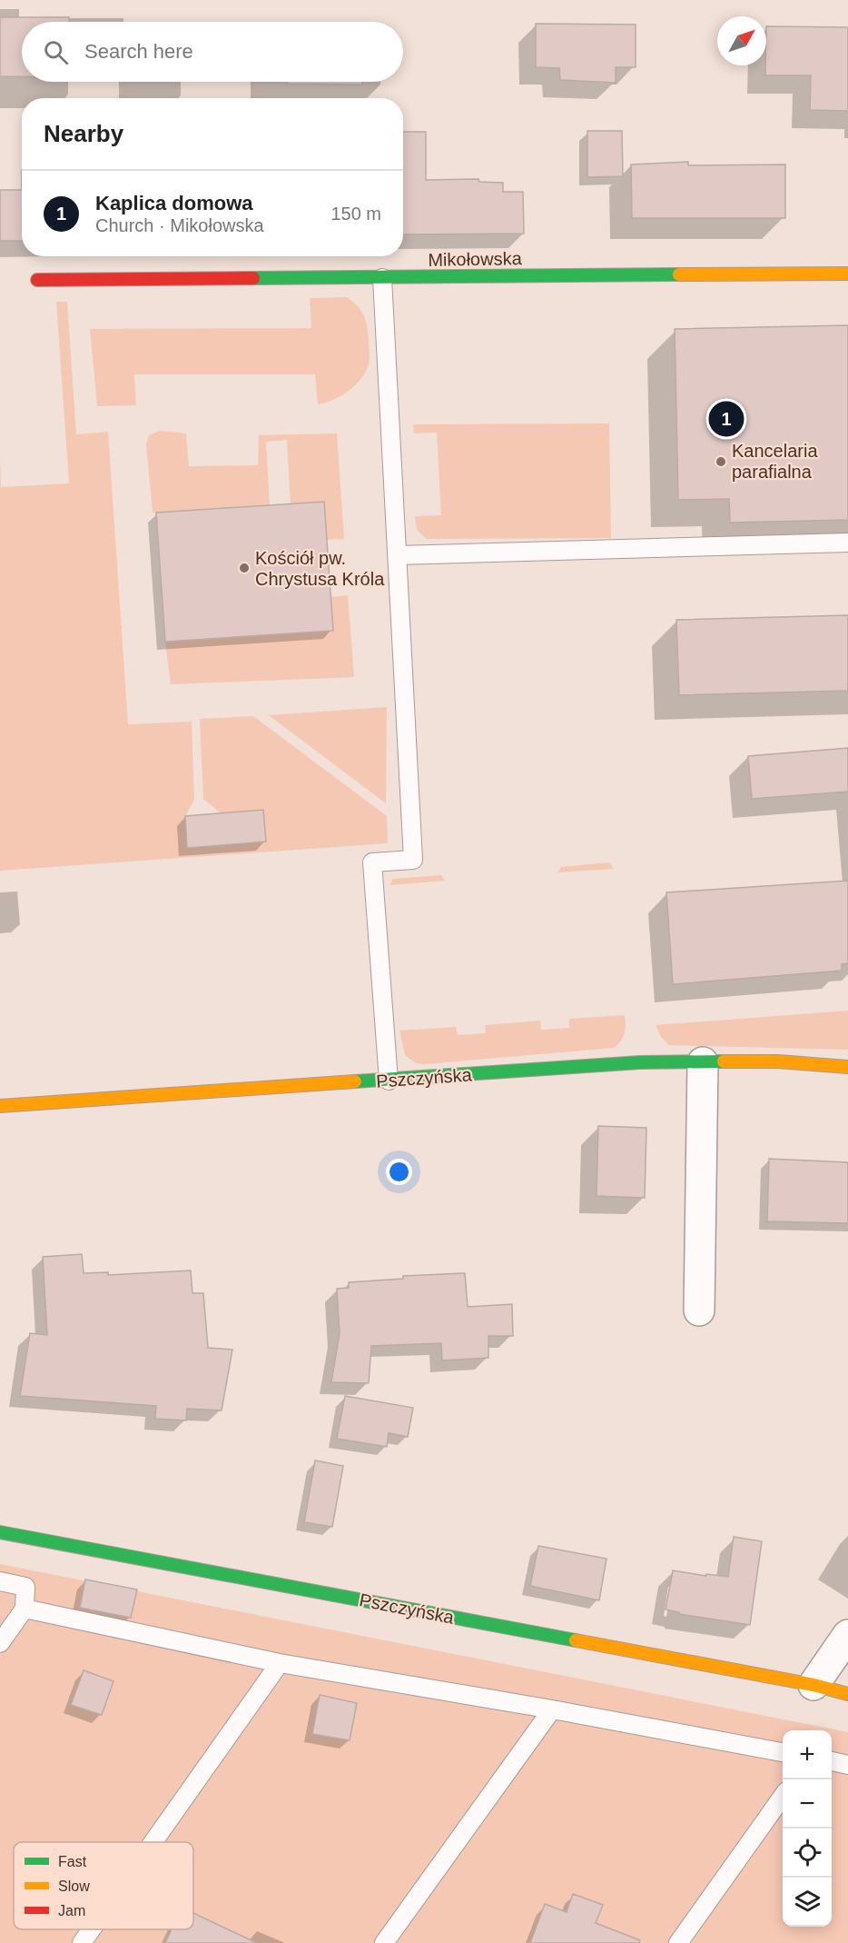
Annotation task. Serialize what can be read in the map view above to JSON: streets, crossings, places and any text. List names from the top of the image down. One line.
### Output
{"streets":{"street":["Mikołowska","Pszczyńska"]},"places":["Kancelaria parafialna","Kościół pw. Chrystusa Króla"],"legend":["Fast","Slow","Jam"],"north":"top right","page":{"search":"Search here","heading":"Nearby","list":[{"mark":"1","name":"Kaplica domowa","note":"Church · Mikołowska","value":"150 m"}],"pins":"1","map_buttons":["+","−"]}}
